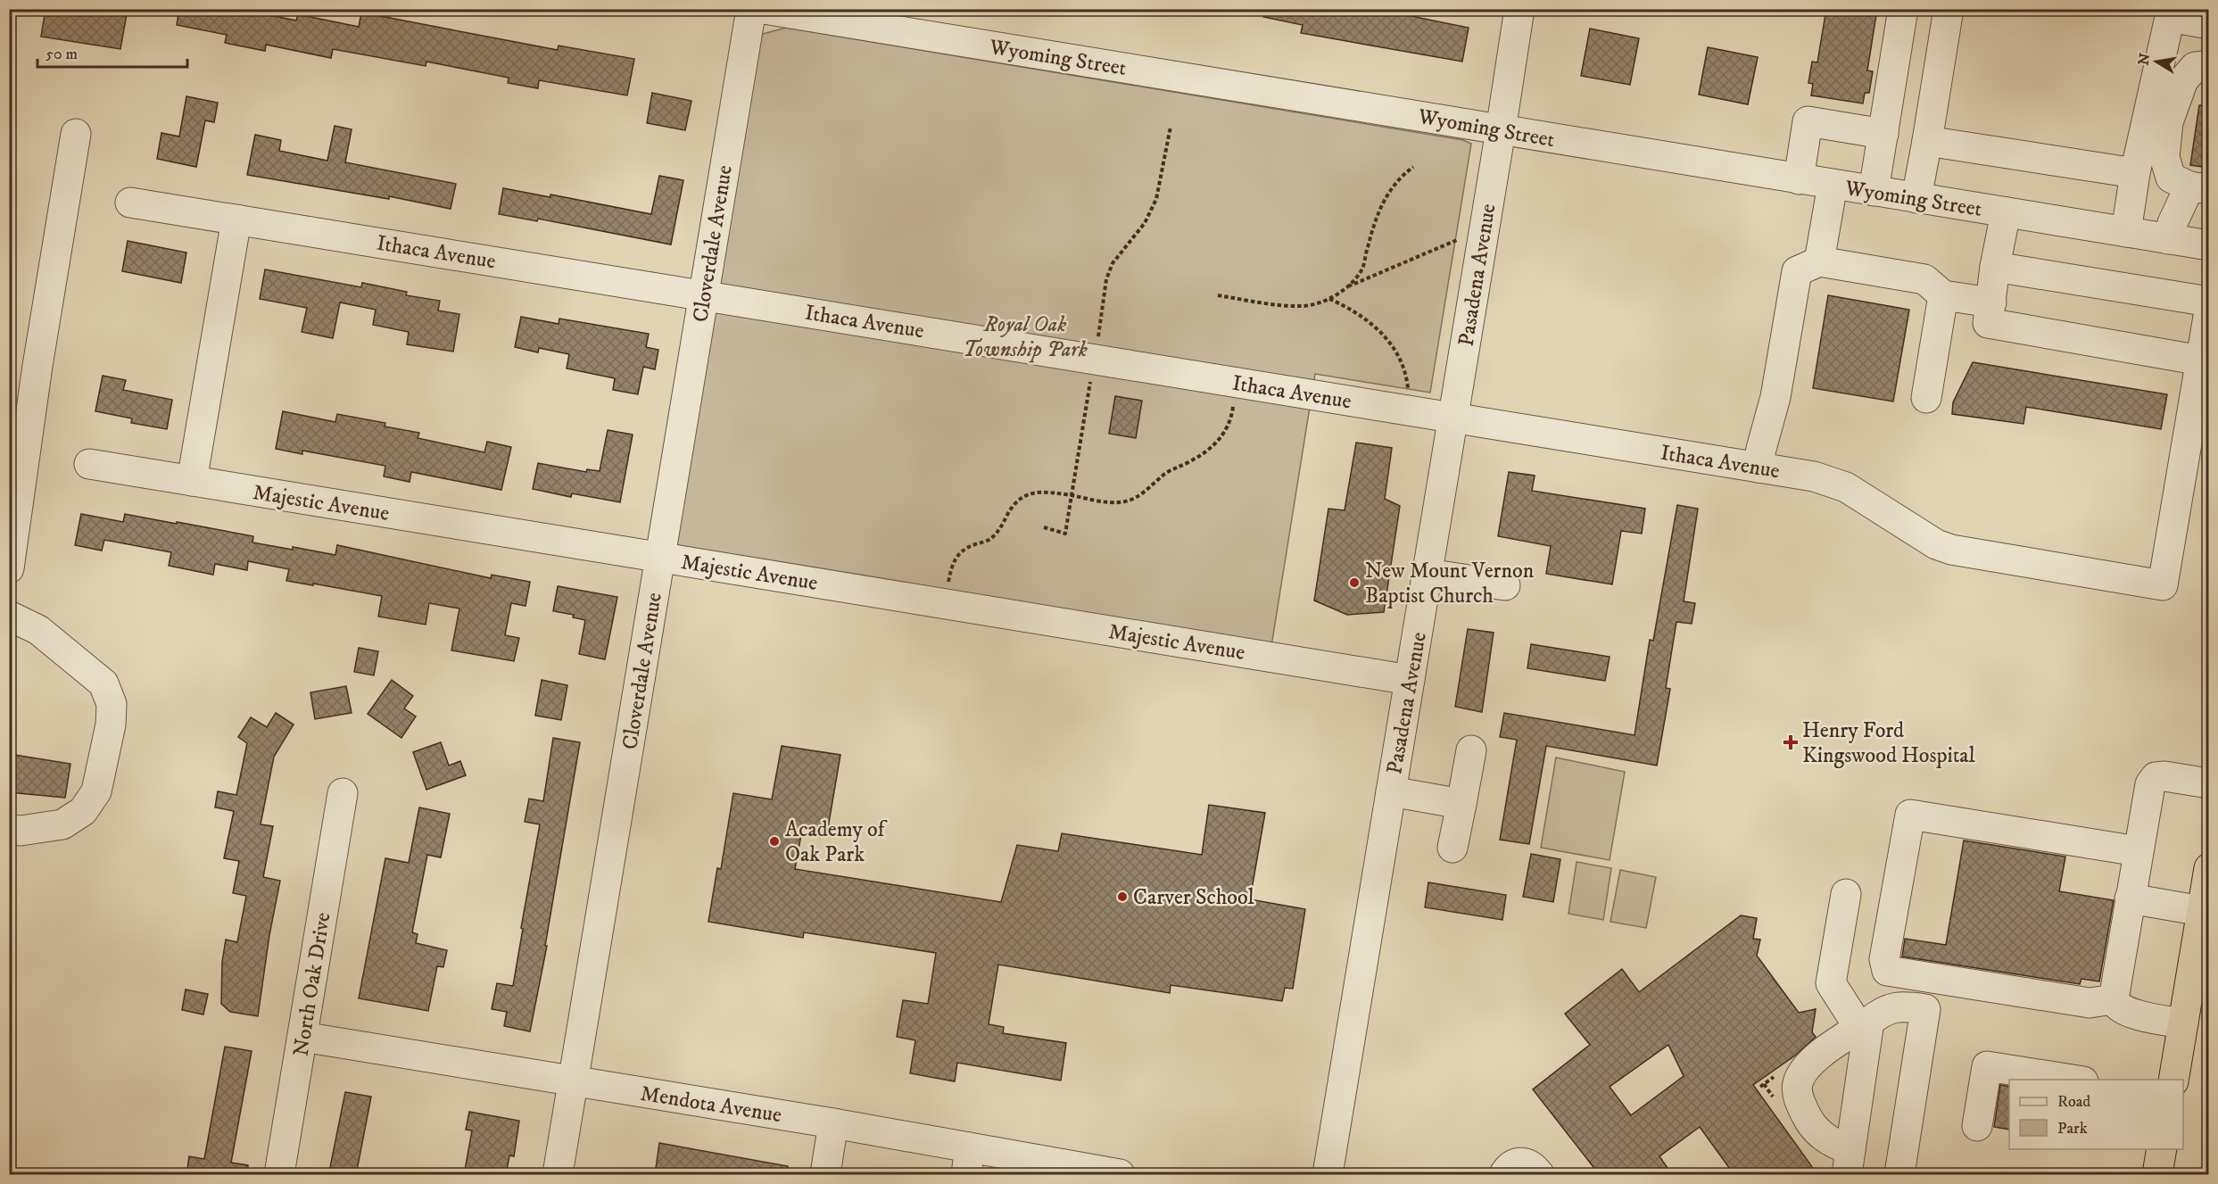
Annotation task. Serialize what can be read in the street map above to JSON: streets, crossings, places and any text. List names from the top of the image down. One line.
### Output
{"streets":{"street":["Wyoming Street","Cloverdale Avenue","Ithaca Avenue","Pasadena Avenue","Majestic Avenue","North Oak Drive","Mendota Avenue"]},"crossings":[["Wyoming Street","Pasadena Avenue"],["Cloverdale Avenue","Ithaca Avenue"],["Cloverdale Avenue","Majestic Avenue"],["Cloverdale Avenue","Mendota Avenue"],["Ithaca Avenue","Pasadena Avenue"],["Pasadena Avenue","Majestic Avenue"],["North Oak Drive","Mendota Avenue"]],"parks":["Royal Oak Township Park"],"places":{"other":["New Mount Vernon Baptist Church","Academy of Oak Park","Carver School"],"health":["Henry Ford Kingswood Hospital"]},"legend":["Road","Park"],"scale_bar":"50 m","north":"left"}
